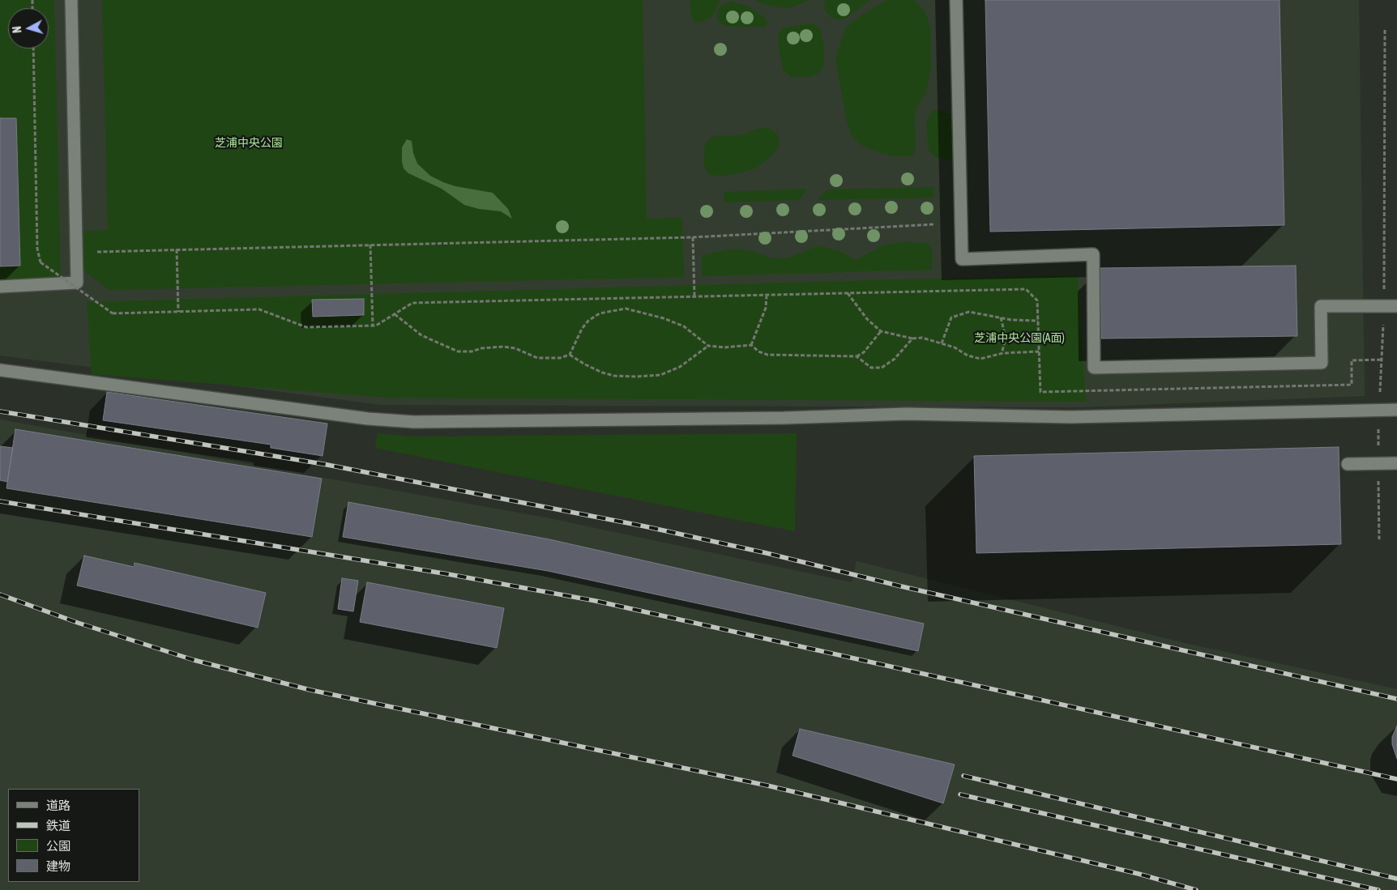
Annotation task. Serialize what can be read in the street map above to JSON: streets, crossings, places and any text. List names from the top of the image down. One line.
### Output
{"parks":["芝浦中央公園","芝浦中央公園(A面)"],"legend":["道路","鉄道","公園","建物"],"north":"left"}
